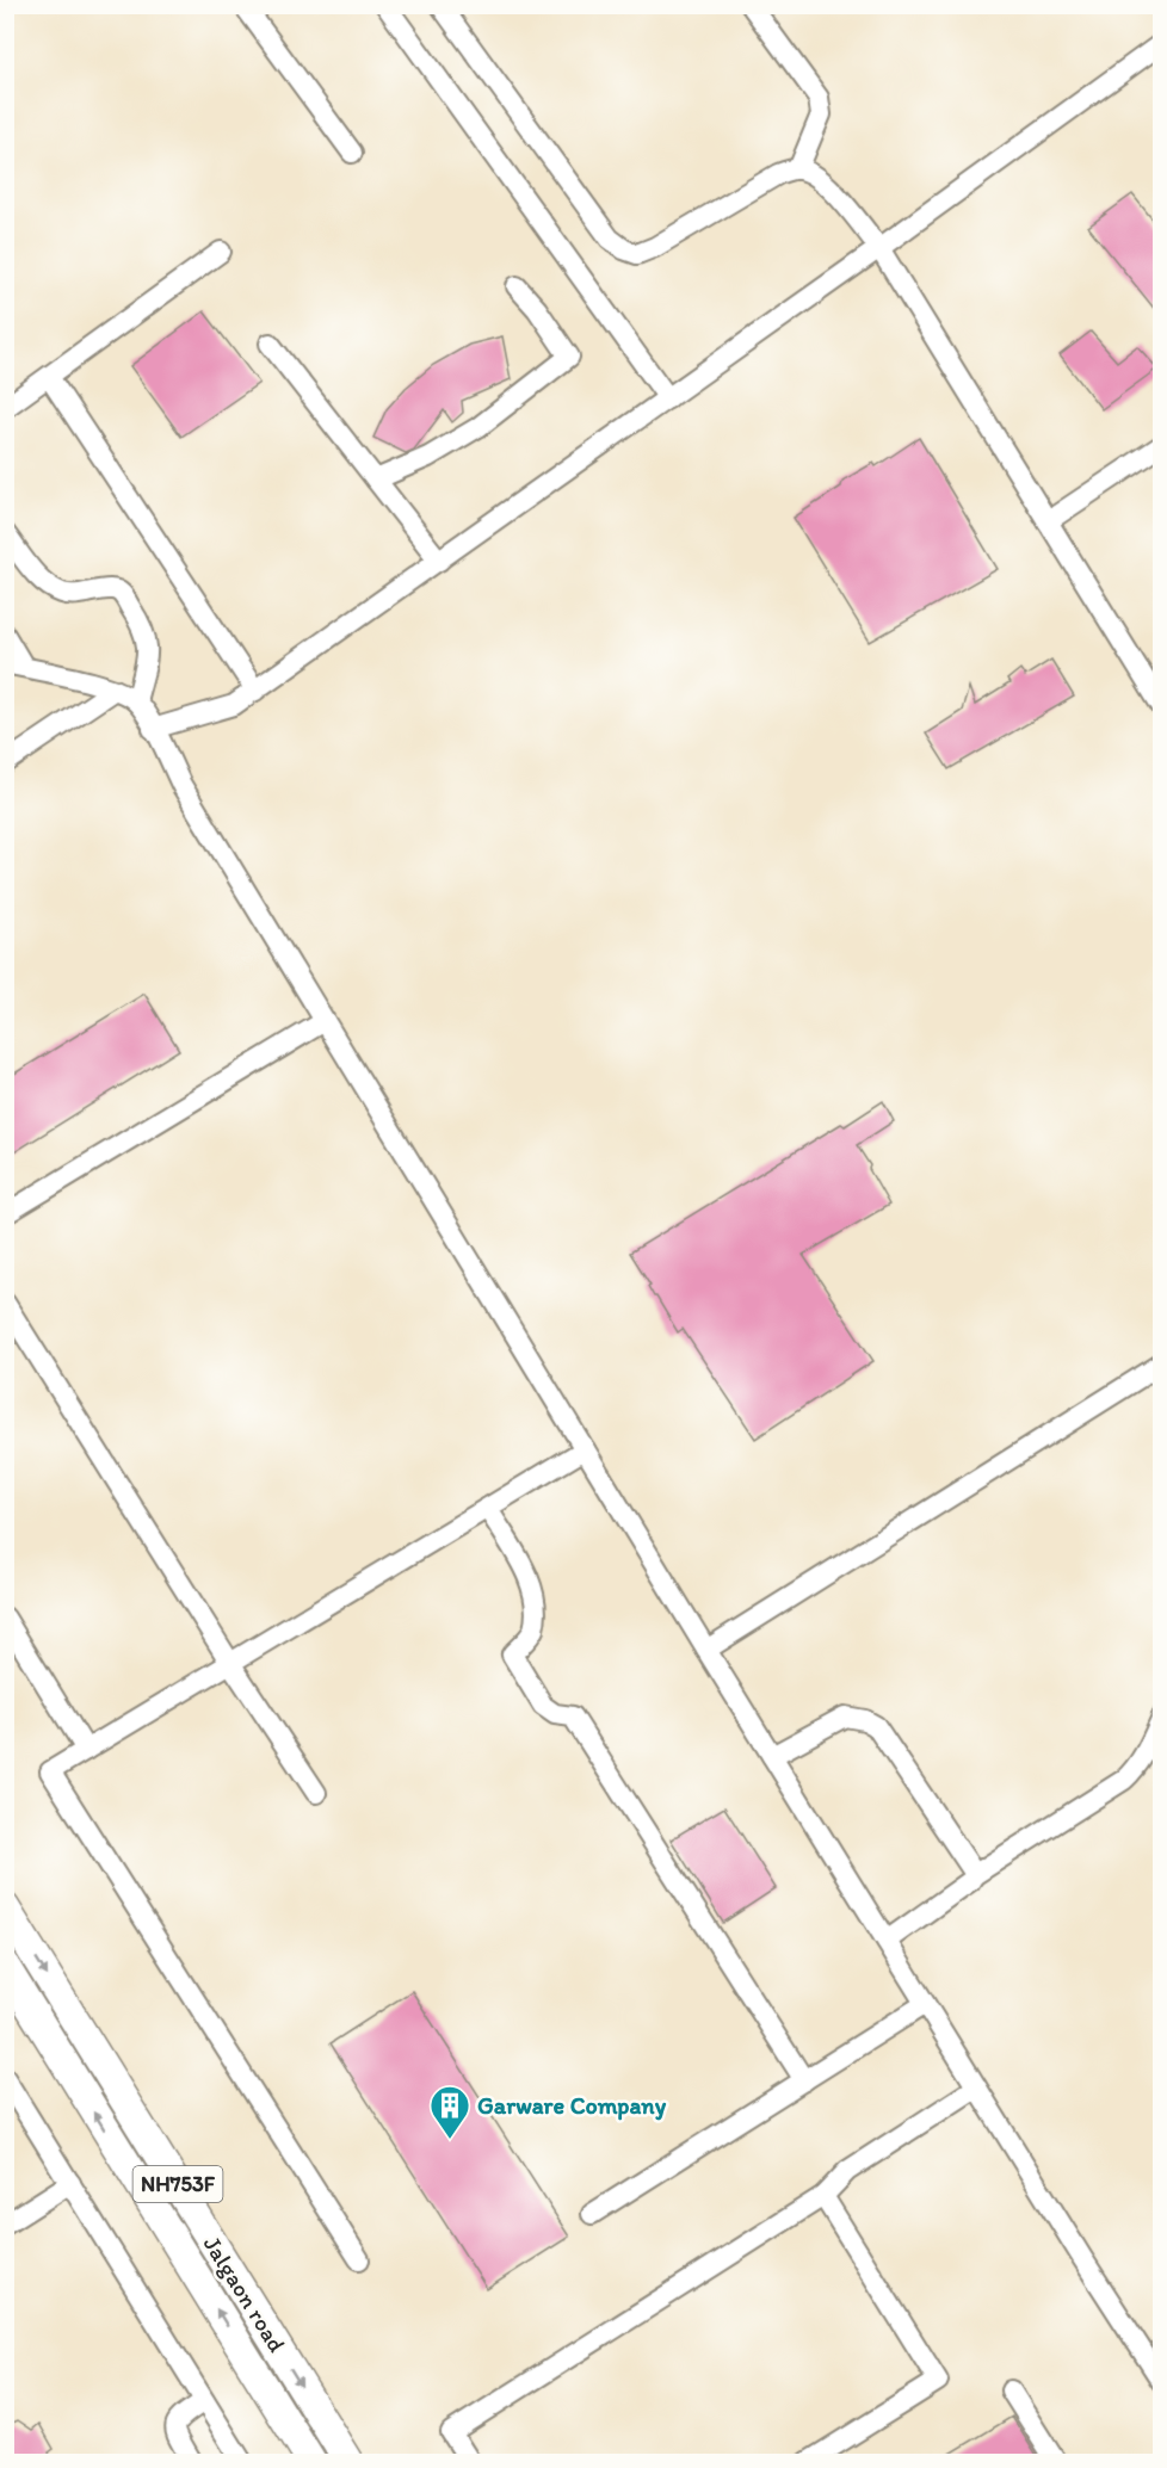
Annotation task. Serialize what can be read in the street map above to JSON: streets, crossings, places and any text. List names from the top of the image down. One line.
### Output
{"streets":{"highway":["NH753F","Jalgaon road"]},"places":{"building":["Garware Company"]}}
